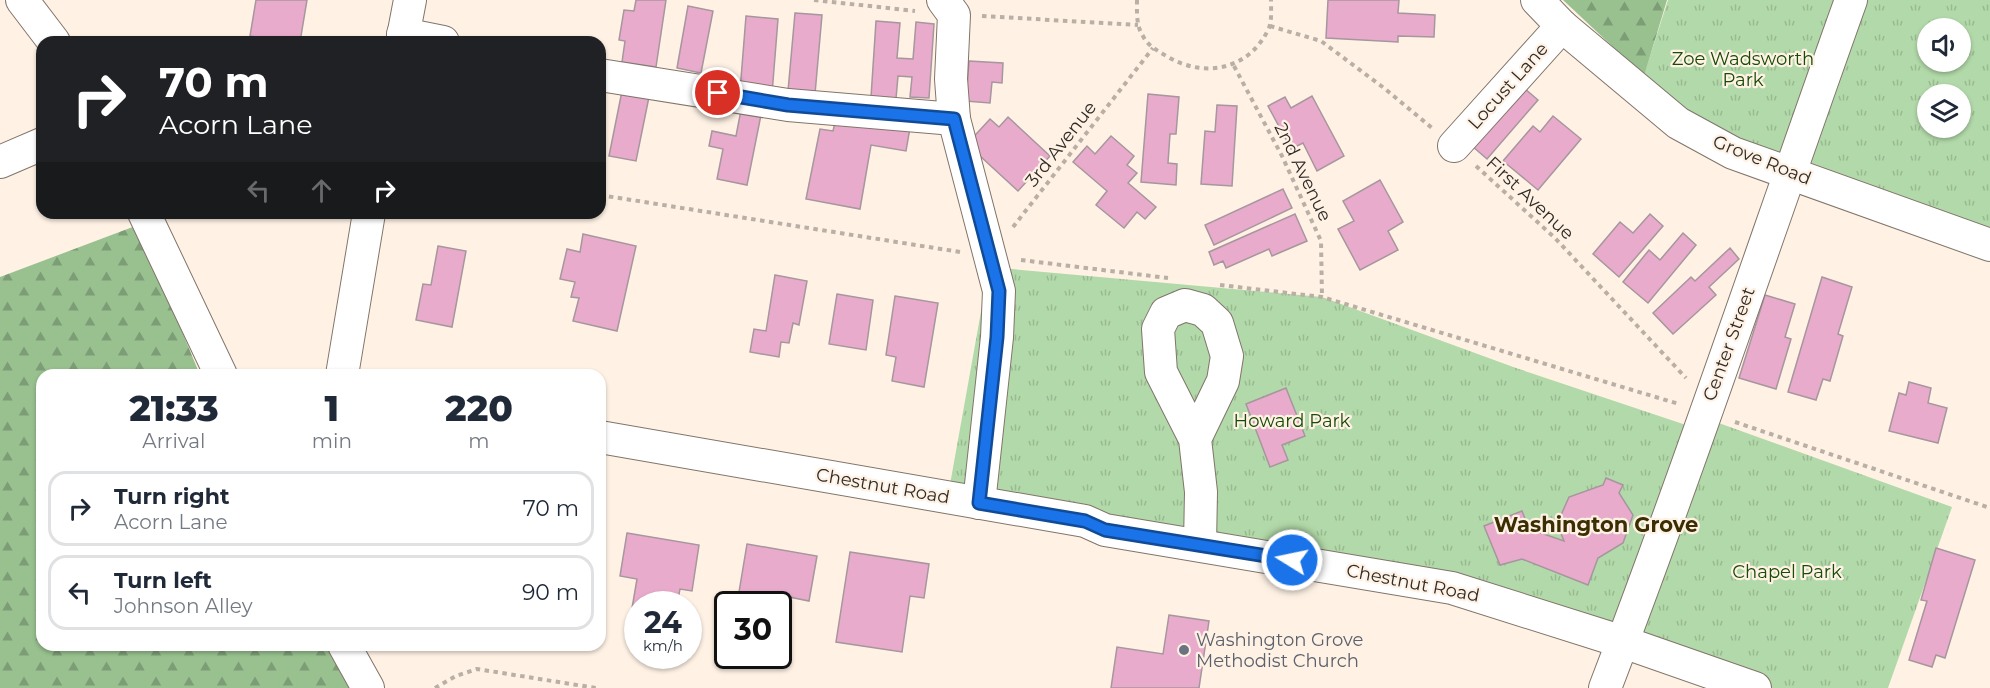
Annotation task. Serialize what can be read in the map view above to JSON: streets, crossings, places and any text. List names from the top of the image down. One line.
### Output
{"streets":{"street":["Locust Lane","Grove Road","Center Street","Chestnut Road"],"path":["3rd Avenue","2nd Avenue","First Avenue"]},"crossings":[["Locust Lane","Grove Road"],["Locust Lane","First Avenue"],["Grove Road","Center Street"],["First Avenue","Center Street"],["Center Street","Chestnut Road"]],"districts":["Washington Grove"],"parks":["Zoe Wadsworth Park","Howard Park","Chapel Park"],"places":["Washington Grove Methodist Church"],"page":{"turn":["70 m","Acorn Lane"],"eta":["21:33","Arrival","1","min","220","m"],"list":[{"name":"Turn right","note":"Acorn Lane","value":"70 m"},{"name":"Turn left","note":"Johnson Alley","value":"90 m"}],"speed":"24 km/h","limit":"30"}}
